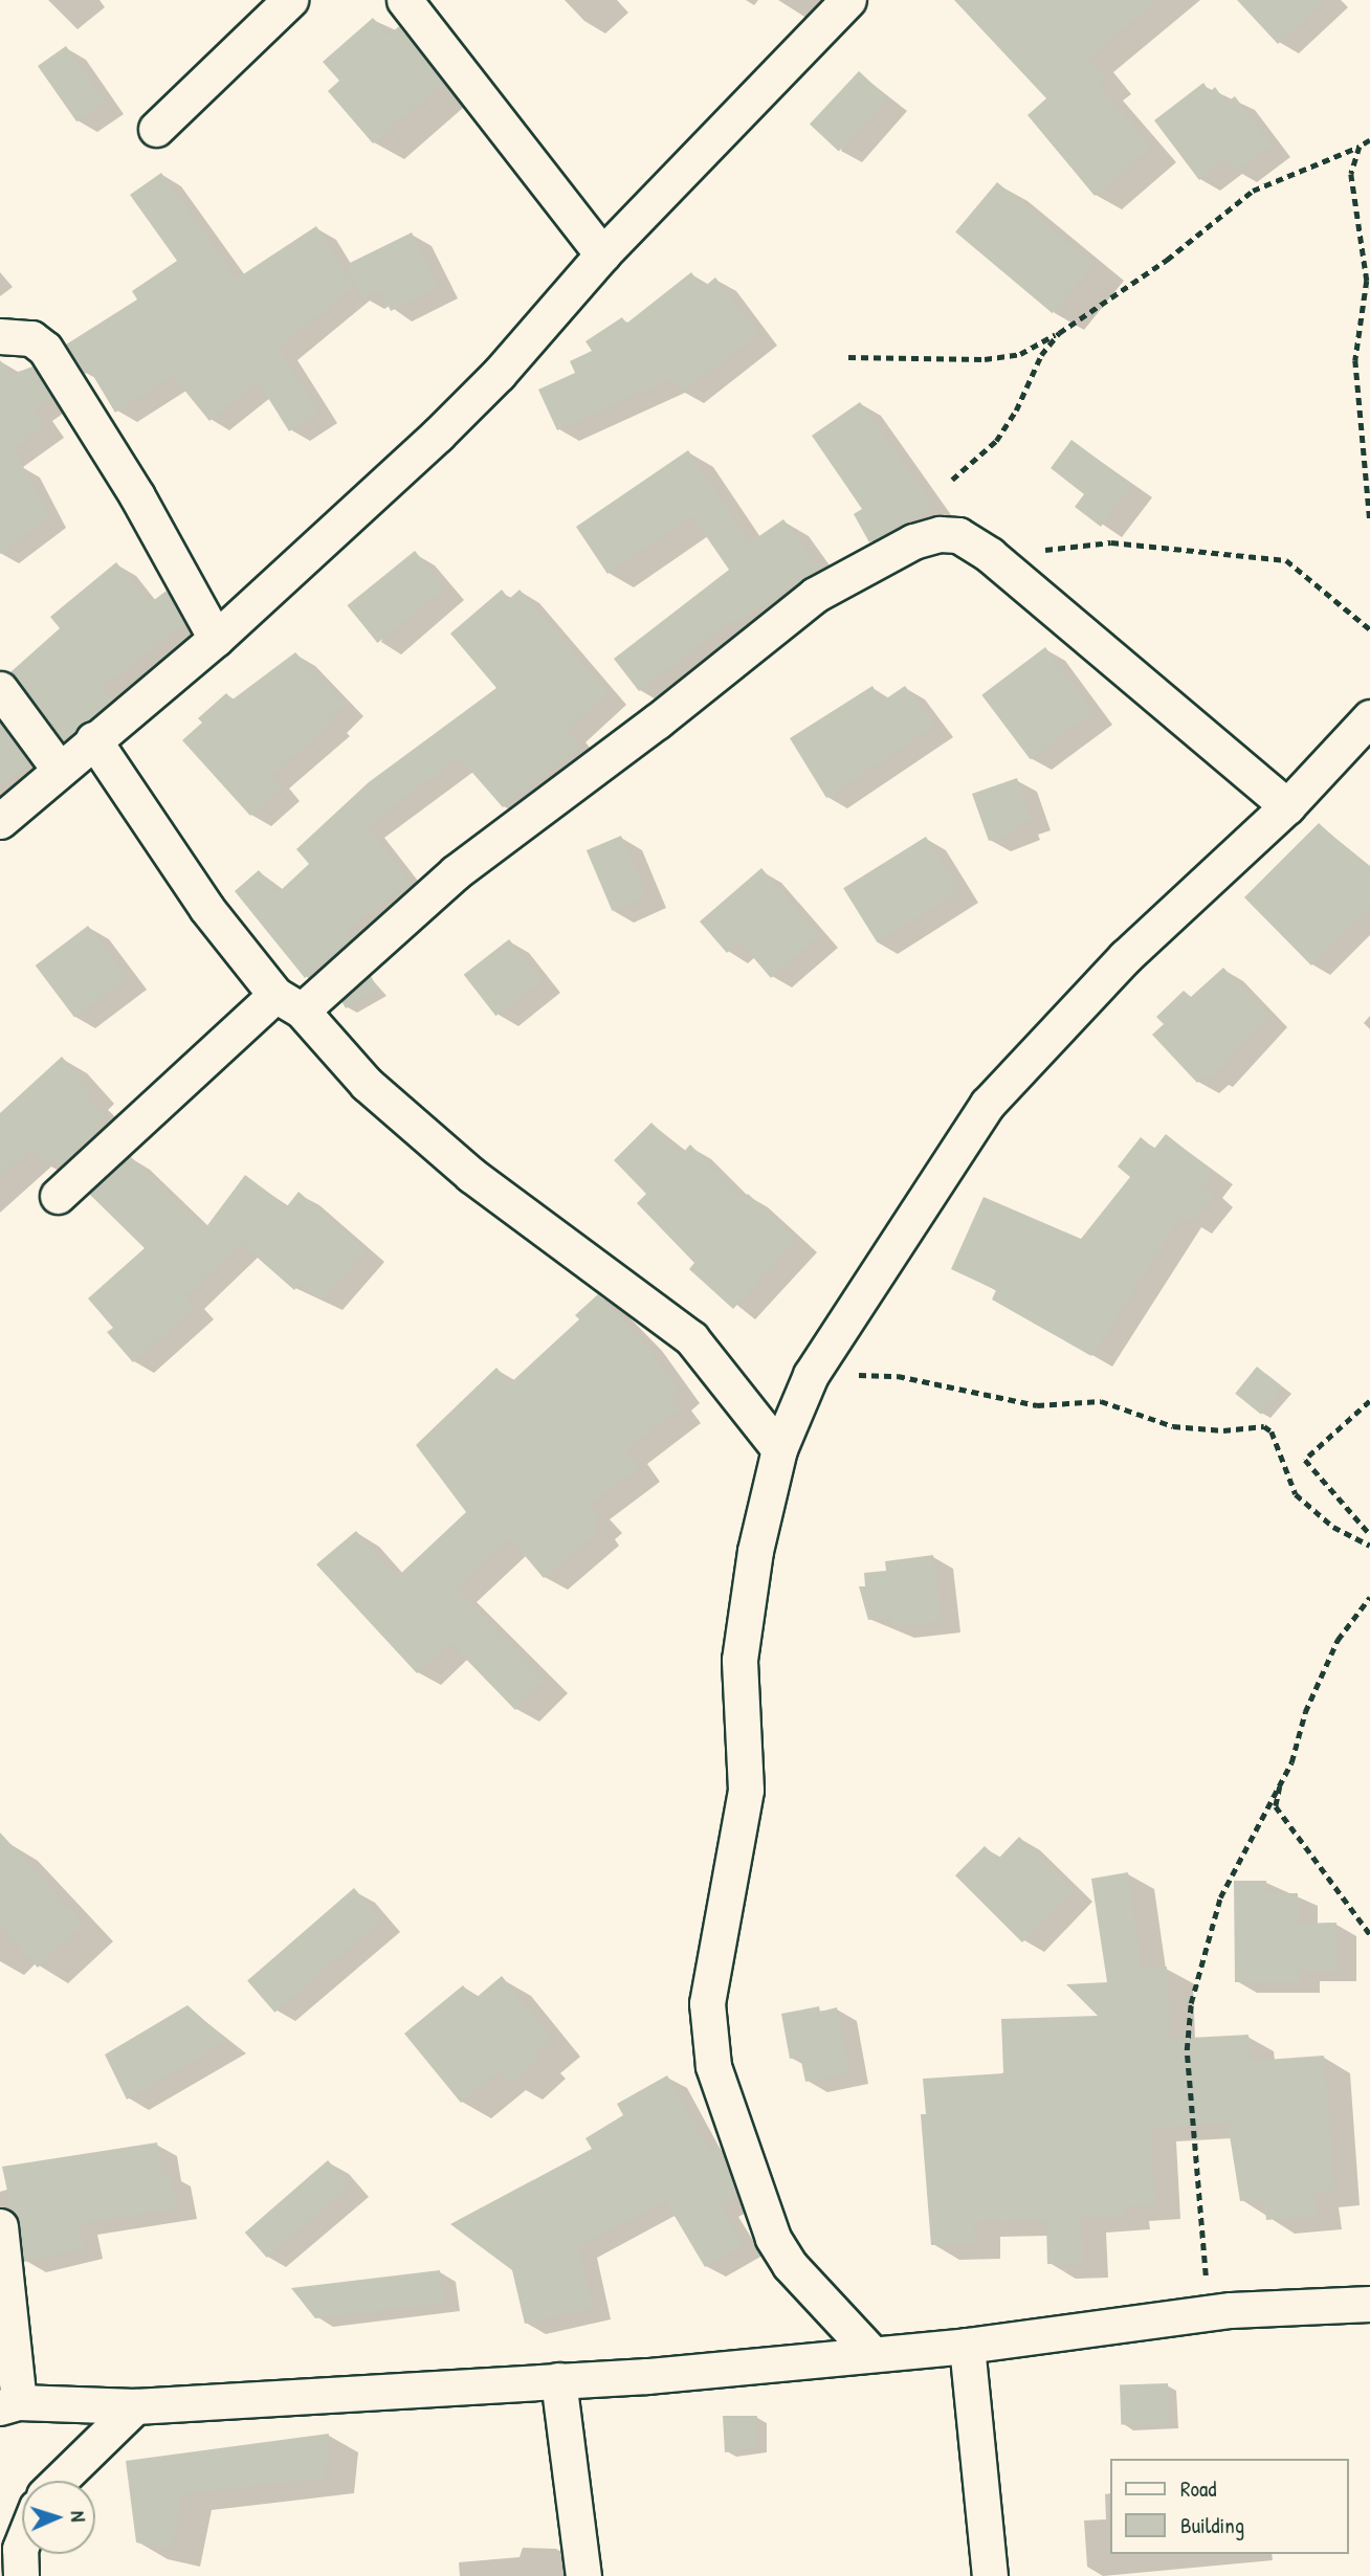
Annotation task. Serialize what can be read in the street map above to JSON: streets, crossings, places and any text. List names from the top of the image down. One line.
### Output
{"legend":["Road","Building"],"north":"right"}
